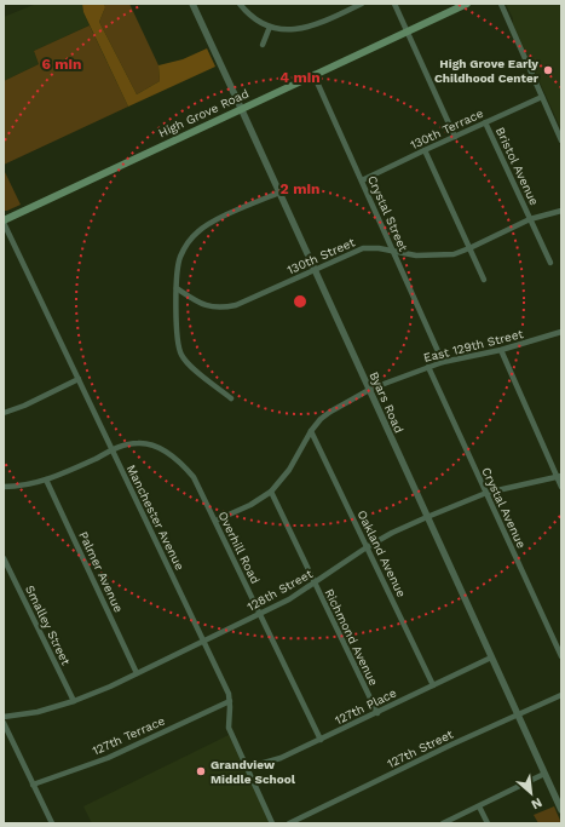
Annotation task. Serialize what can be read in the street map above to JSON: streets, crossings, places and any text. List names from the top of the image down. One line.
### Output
{"streets":{"main road":["High Grove Road"],"street":["130th Terrace","Bristol Avenue","Crystal Street","130th Street","East 129th Street","Byars Road","Crystal Avenue","Manchester Avenue","Overhill Road","Oakland Avenue","Palmer Avenue","128th Street","Smalley Street","Richmond Avenue","127th Place","127th Terrace","127th Street"]},"crossings":[["High Grove Road","Crystal Street"],["High Grove Road","Byars Road"],["High Grove Road","Manchester Avenue"],["130th Terrace","Bristol Avenue"],["130th Terrace","Crystal Street"],["Bristol Avenue","130th Street"],["Crystal Street","130th Street"],["Crystal Street","East 129th Street"],["130th Street","Byars Road"],["East 129th Street","Byars Road"],["East 129th Street","Crystal Avenue"],["East 129th Street","Overhill Road"],["East 129th Street","Oakland Avenue"],["East 129th Street","Richmond Avenue"],["Byars Road","128th Street"],["Byars Road","127th Place"],["Byars Road","127th Street"],["Crystal Avenue","128th Street"],["Manchester Avenue","Overhill Road"],["Manchester Avenue","128th Street"],["Manchester Avenue","127th Place"],["Manchester Avenue","127th Terrace"],["Overhill Road","Palmer Avenue"],["Overhill Road","128th Street"],["Overhill Road","127th Place"],["Oakland Avenue","128th Street"],["Oakland Avenue","127th Place"],["Palmer Avenue","128th Street"],["128th Street","Smalley Street"],["128th Street","Richmond Avenue"],["Richmond Avenue","127th Place"]],"places":["High Grove Early Childhood Center","Grandview Middle School"],"north":"bottom right","rings":["6 min","4 min","2 min"]}
